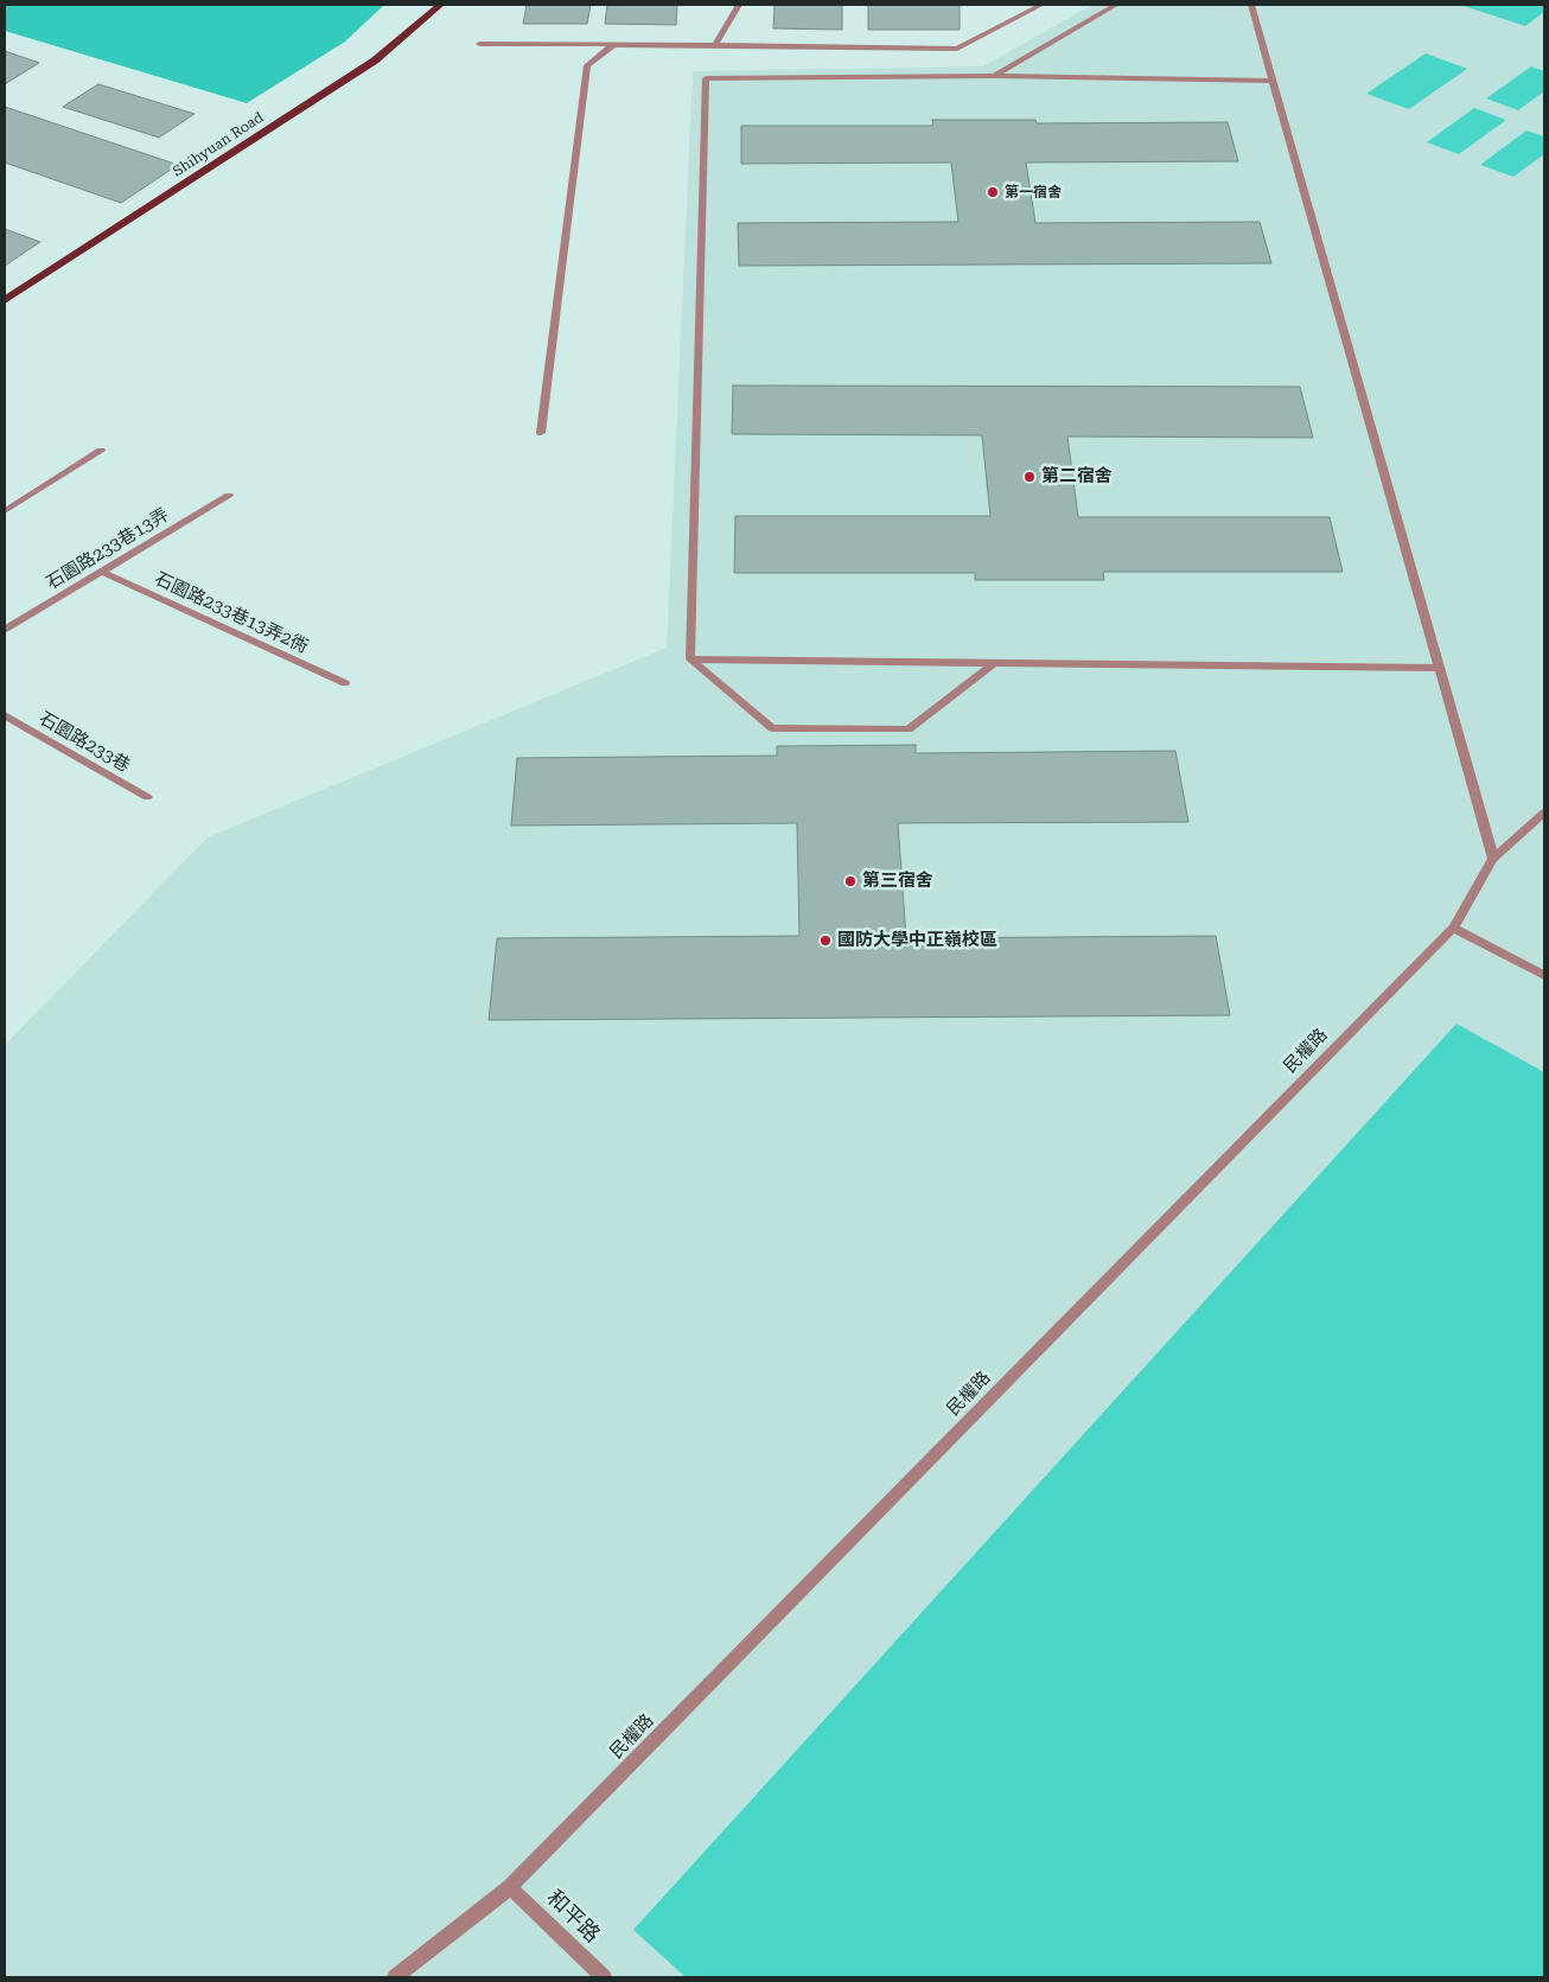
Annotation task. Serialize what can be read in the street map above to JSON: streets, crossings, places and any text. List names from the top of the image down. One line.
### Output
{"streets":{"main road":["Shihyuan Road"],"lane":["石園路233巷13弄","石園路233巷13弄2衖","石園路233巷","民權路","和平路"]},"crossings":[["石園路233巷13弄","石園路233巷13弄2衖"],["民權路","和平路"]],"places":["第一宿舍","第二宿舍","第三宿舍","國防大學中正嶺校區"]}
